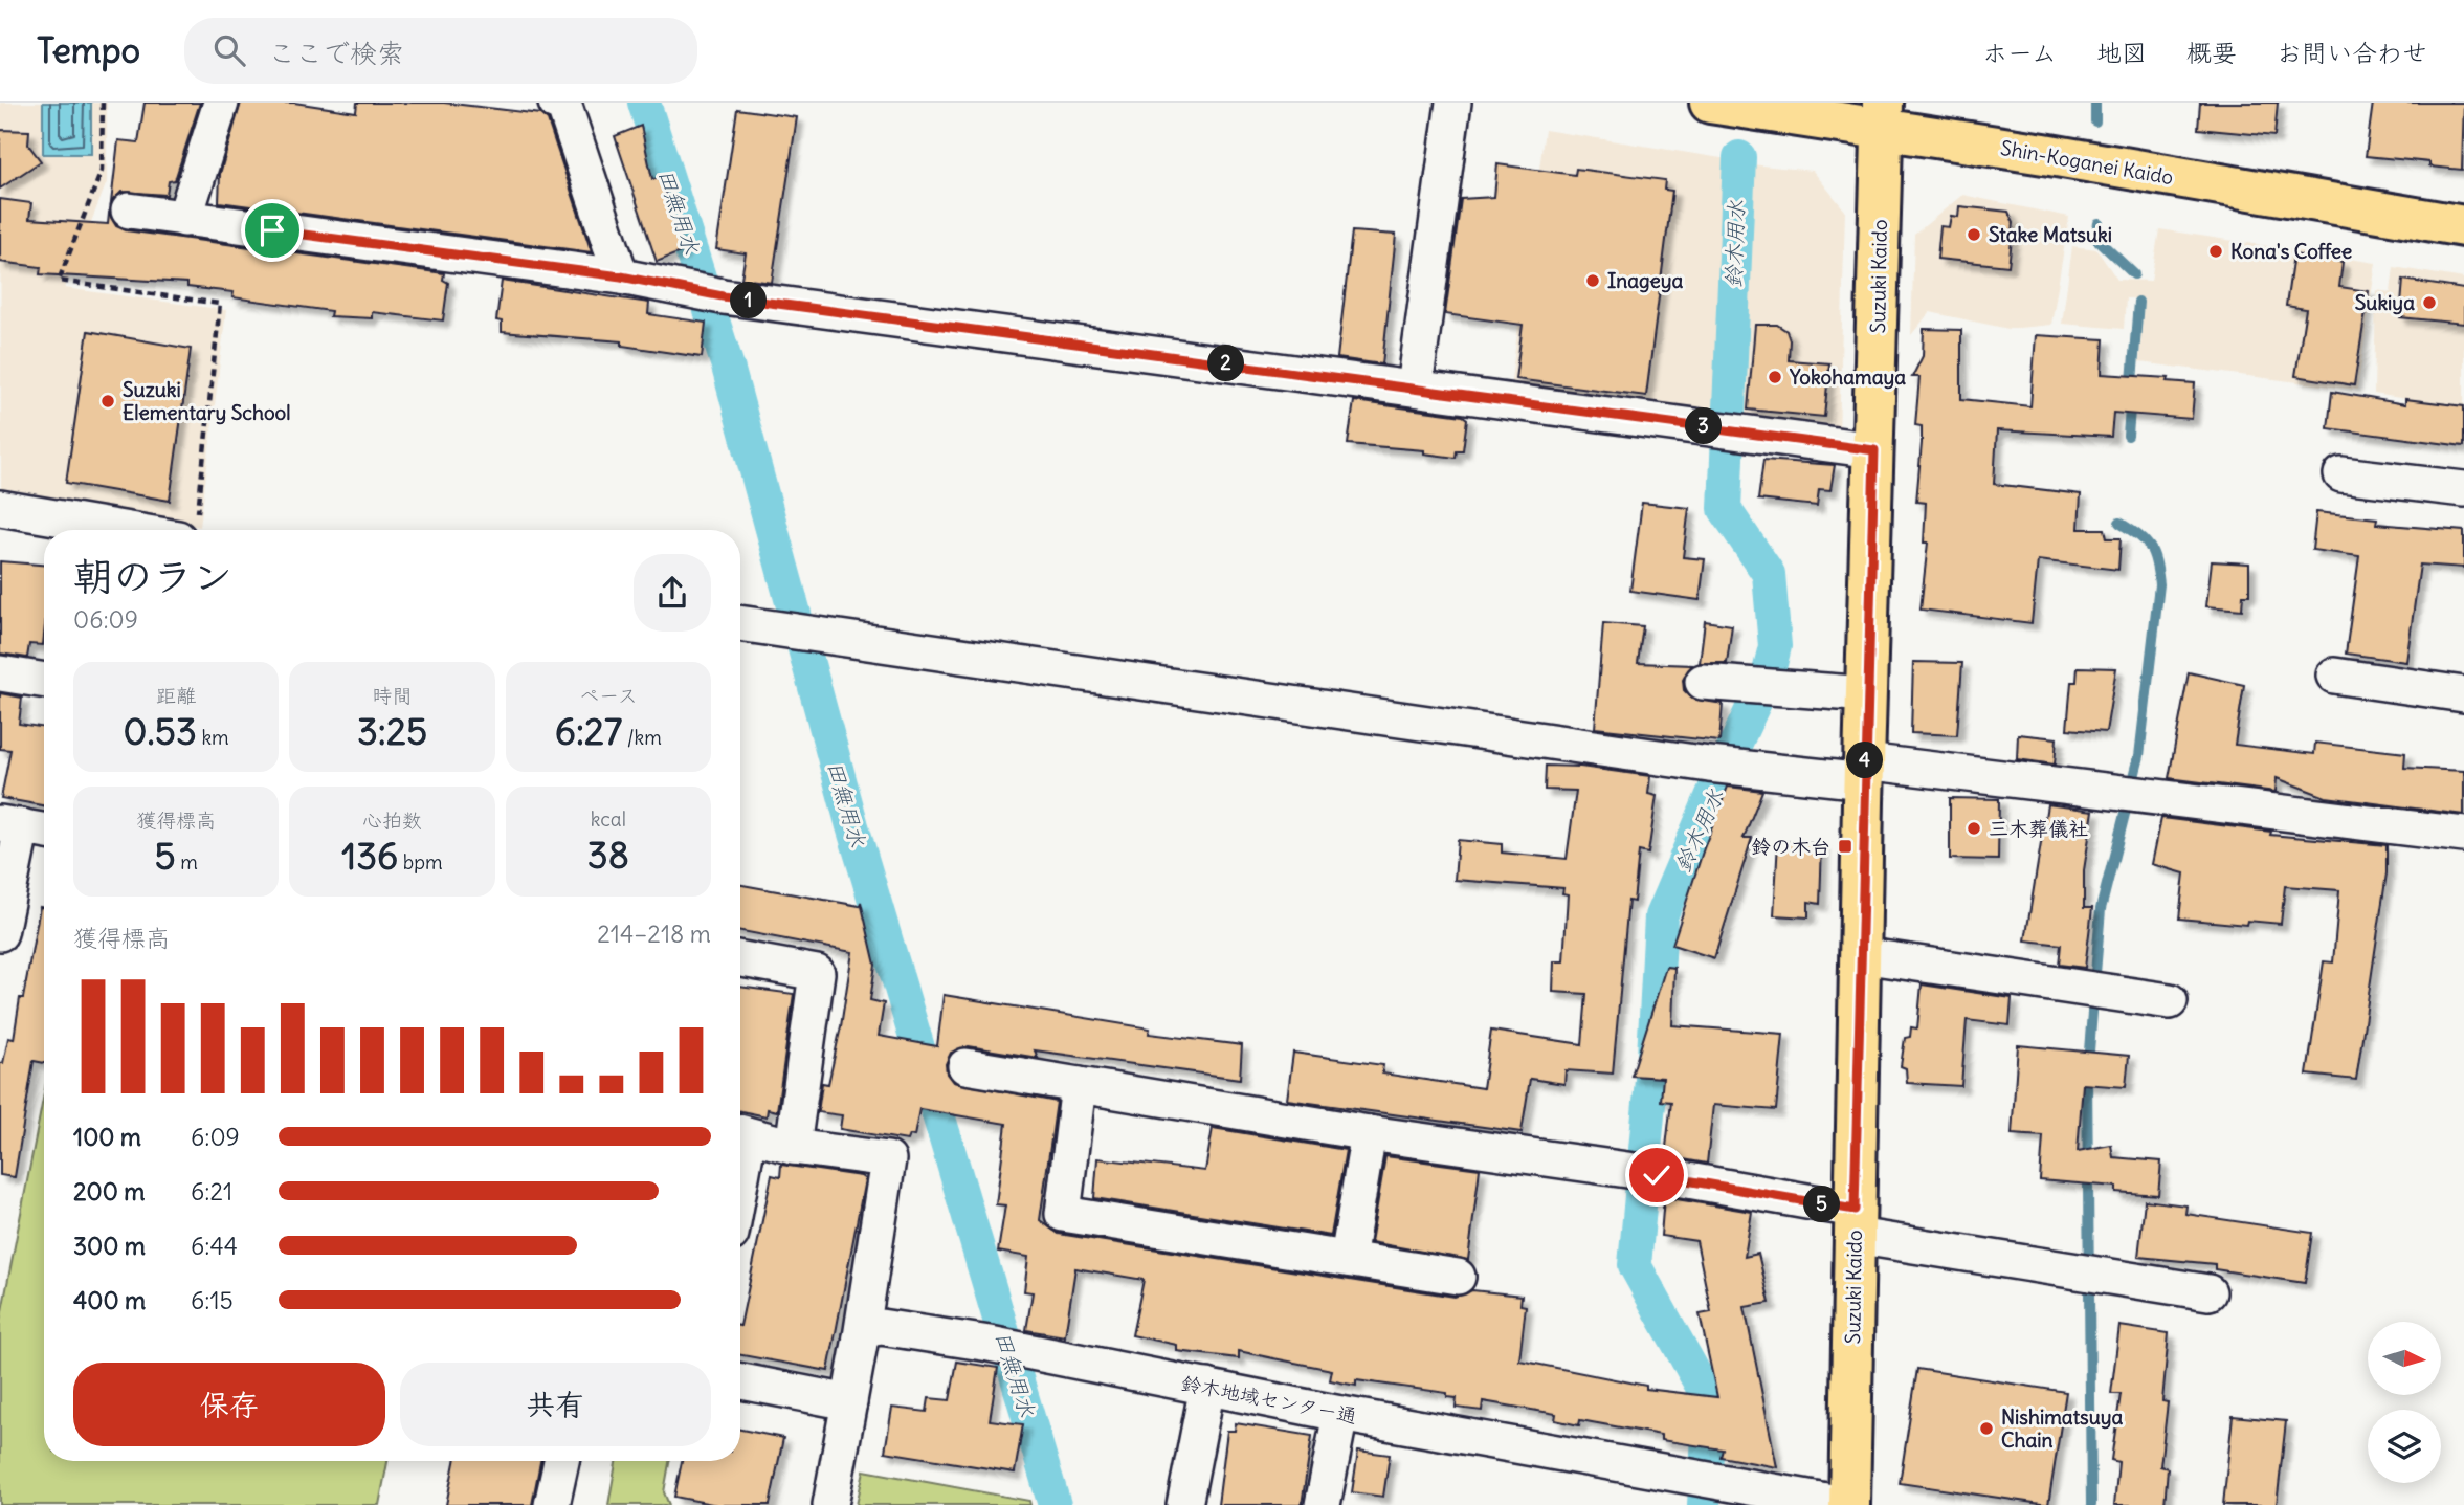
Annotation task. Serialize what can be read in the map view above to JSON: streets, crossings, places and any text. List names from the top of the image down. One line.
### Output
{"streets":{"main road":["Shin-Koganei Kaido","Suzuki Kaido"],"street":["鈴木地域センター通"]},"crossings":[["Shin-Koganei Kaido","Suzuki Kaido"],["Suzuki Kaido","鈴木地域センター通"]],"water":["田無用水","鈴木用水"],"places":{"other":["Stake Matsuki","Kona's Coffee","Inageya","Sukiya","Yokohamaya","Suzuki Elementary School","三木葬儀社","Nishimatsuya Chain"],"transit":["鈴の木台"]},"north":"right","page":{"header":"Tempo","search":"ここで検索","nav":["ホーム","地図","概要","お問い合わせ"],"pins":["1","2","3","4","5"],"heading":["朝のラン","06:09"],"stats":[["距離","0.53 km"],["時間","3:25"],["ペース","6:27 /km"],["獲得標高","5 m"],["心拍数","136 bpm"],["kcal","38"]],"chart":["獲得標高","214–218 m"],"list":[{"name":"100 m","note":"6:09"},{"name":"200 m","note":"6:21"},{"name":"300 m","note":"6:44"},{"name":"400 m","note":"6:15"}],"buttons":["保存","共有"]}}
